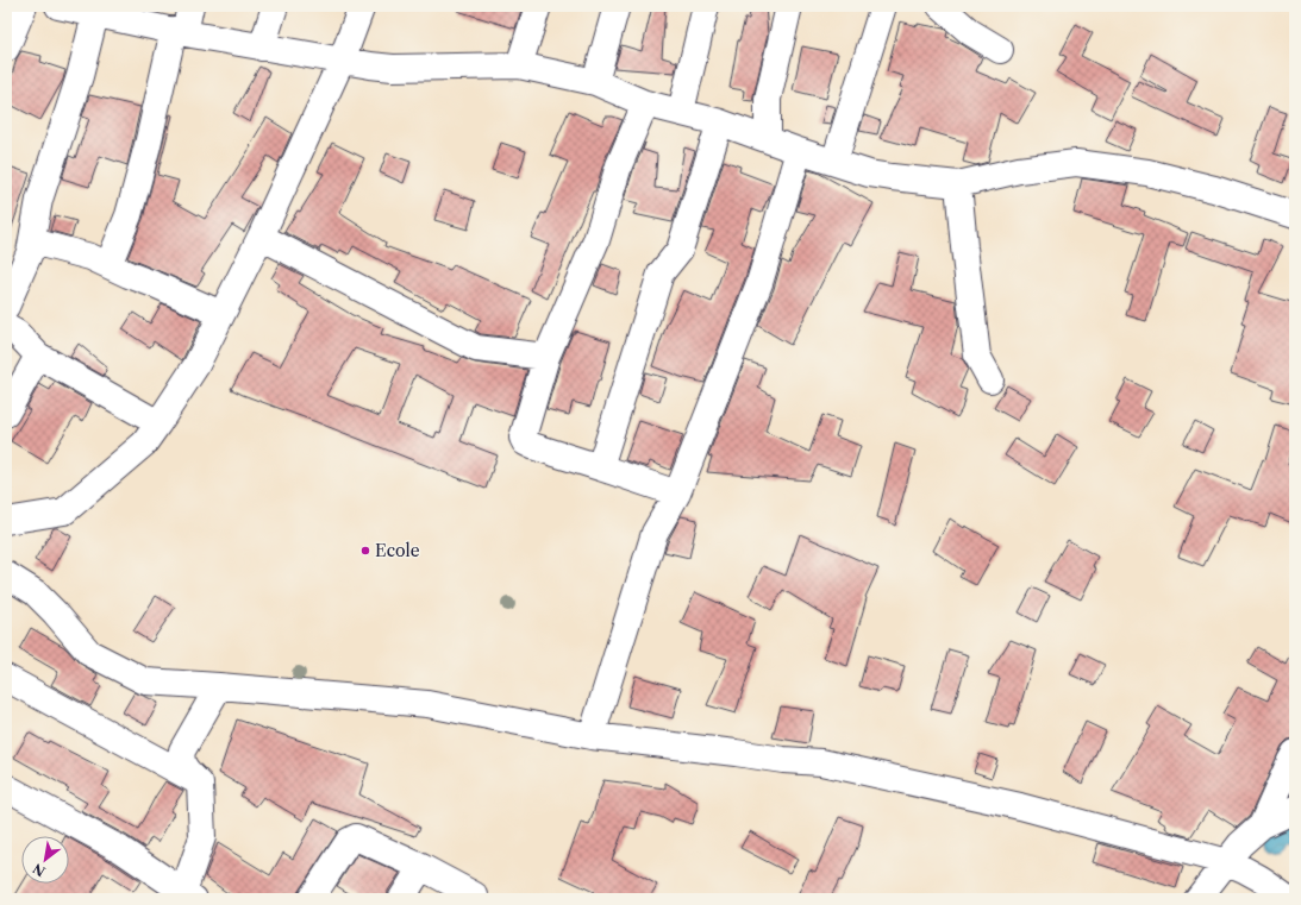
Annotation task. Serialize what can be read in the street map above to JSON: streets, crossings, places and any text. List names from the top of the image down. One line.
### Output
{"places":["Ecole"],"north":"bottom left"}
